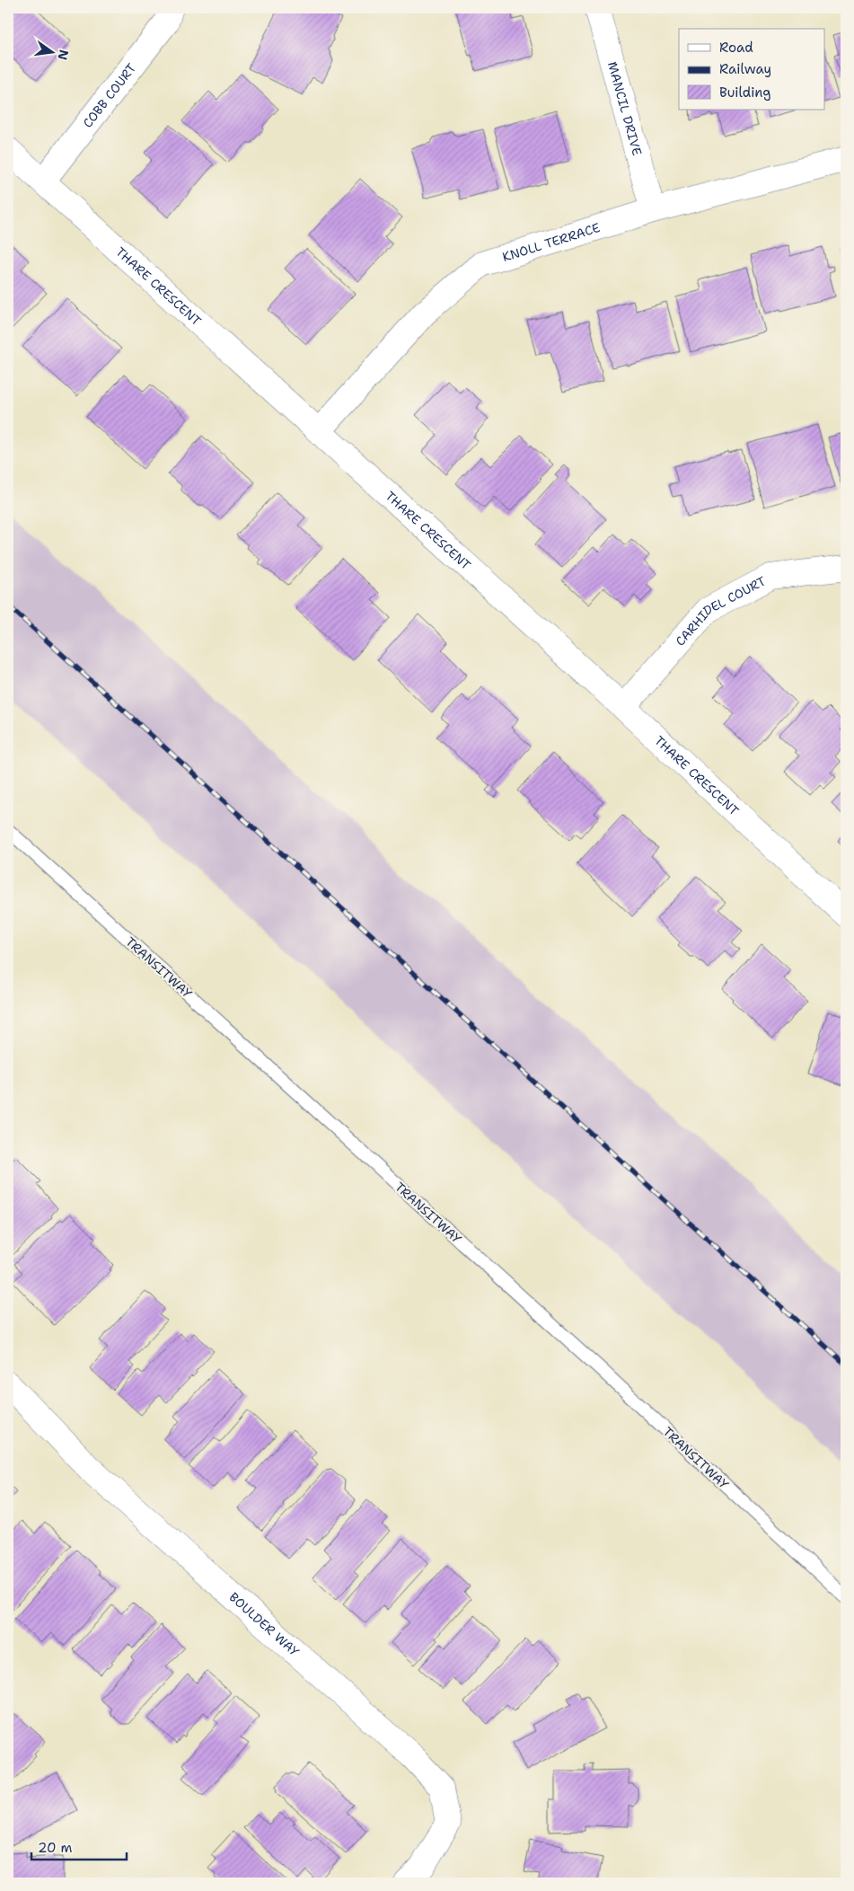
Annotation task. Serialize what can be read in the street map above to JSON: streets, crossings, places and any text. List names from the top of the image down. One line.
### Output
{"streets":{"street":["COBB COURT","MANCIL DRIVE","KNOLL TERRACE","THARE CRESCENT","CARHIDEL COURT","BOULDER WAY"],"lane":["TRANSITWAY"]},"crossings":[["COBB COURT","THARE CRESCENT"],["MANCIL DRIVE","KNOLL TERRACE"],["KNOLL TERRACE","THARE CRESCENT"],["THARE CRESCENT","CARHIDEL COURT"]],"legend":["Road","Railway","Building"],"scale_bar":"20 m","north":"right"}
